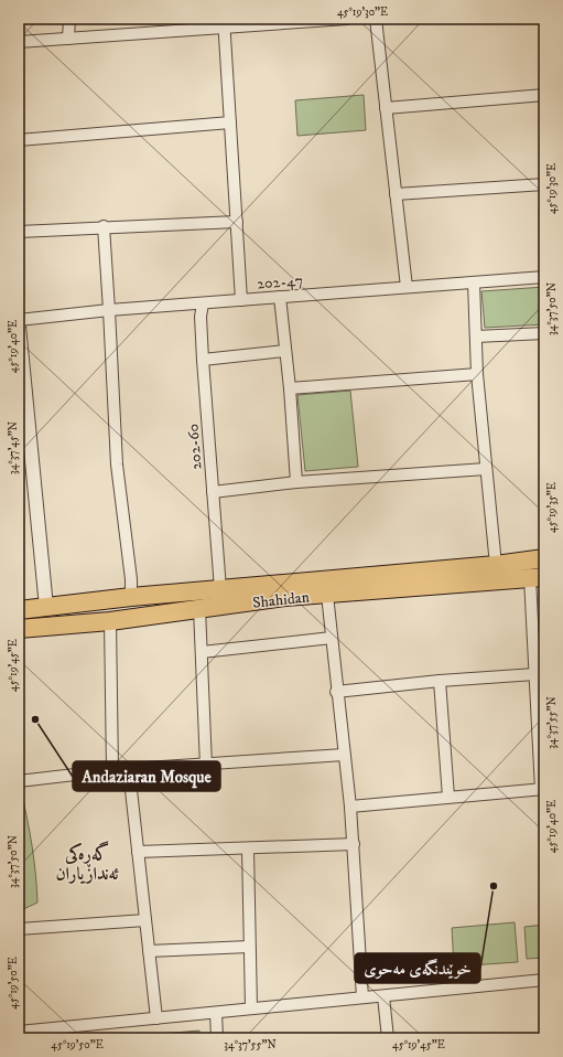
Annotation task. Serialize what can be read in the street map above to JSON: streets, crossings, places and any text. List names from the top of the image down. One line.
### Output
{"streets":{"main road":["Shahidan"],"street":["202-47","202-60"]},"crossings":[["202-47","202-60"]],"districts":["گەڕەکی ئەندازیاران"],"places":["Andaziaran Mosque","خوێندنگەی مەحوی"],"coordinates":["45°19'30\"E","34°37'50\"N","45°19'40\"E","34°37'45\"N","45°19'35\"E","45°19'45\"E","34°37'55\"N","45°19'50\"E"]}
